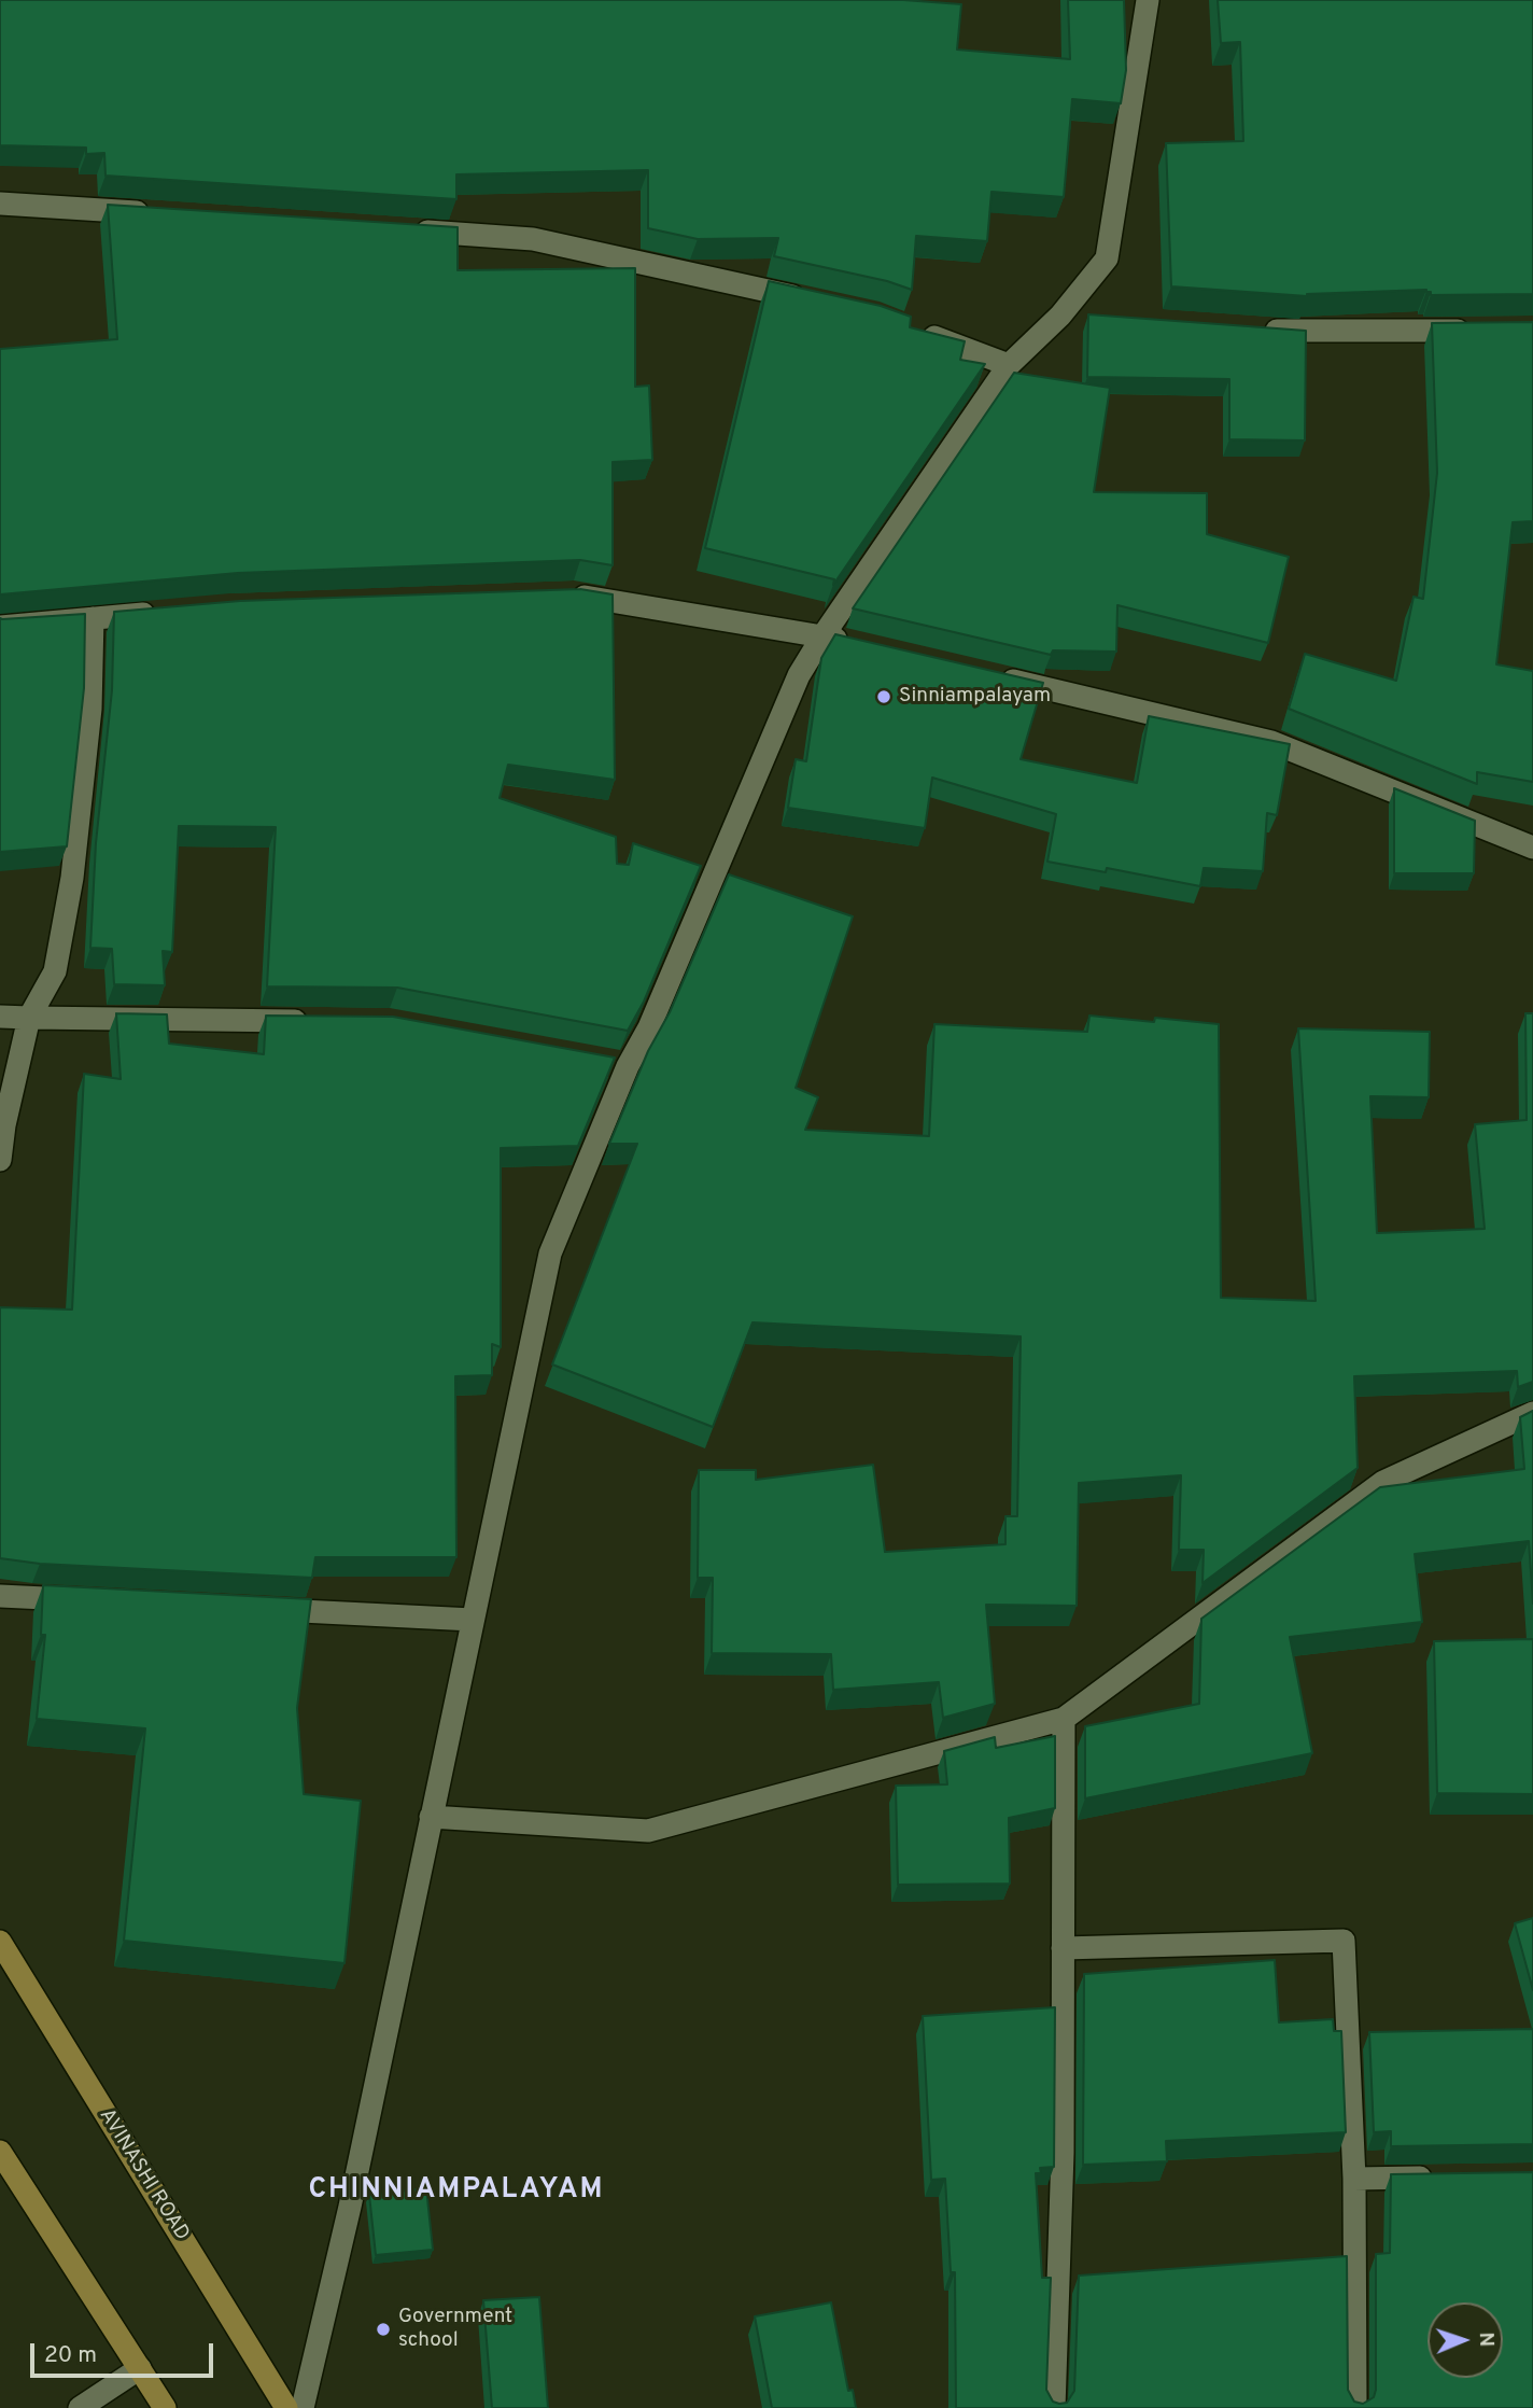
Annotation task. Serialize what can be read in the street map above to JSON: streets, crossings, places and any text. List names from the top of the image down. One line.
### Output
{"streets":{"main road":["AVINASHI ROAD"]},"districts":["CHINNIAMPALAYAM"],"places":["Sinniampalayam","Government school"],"scale_bar":"20 m","north":"right"}
